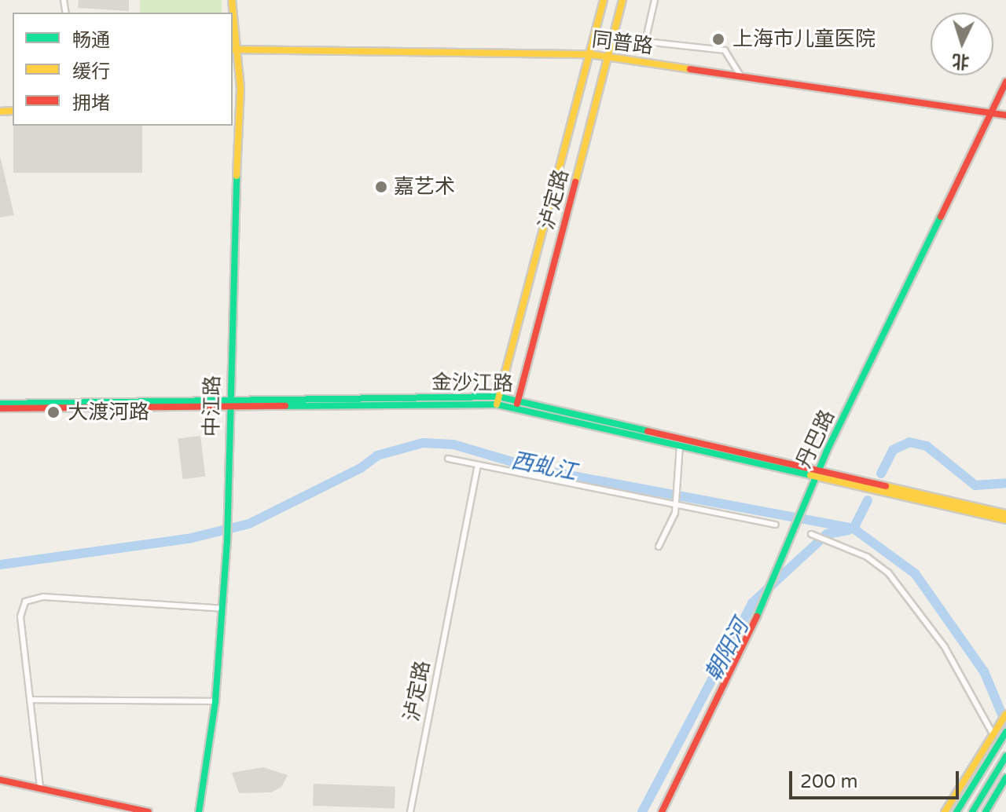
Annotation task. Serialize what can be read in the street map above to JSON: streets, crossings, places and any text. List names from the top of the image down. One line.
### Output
{"streets":{"main road":["同普路","泸定路","金沙江路","中江路","丹巴路"]},"crossings":[["同普路","泸定路"],["同普路","中江路"],["同普路","丹巴路"],["泸定路","金沙江路"],["金沙江路","中江路"],["金沙江路","丹巴路"]],"water":["西虬江","朝阳河"],"places":["上海市儿童医院","嘉艺术","大渡河路"],"legend":["畅通","缓行","拥堵"],"scale_bar":"200 m","north":"bottom"}
